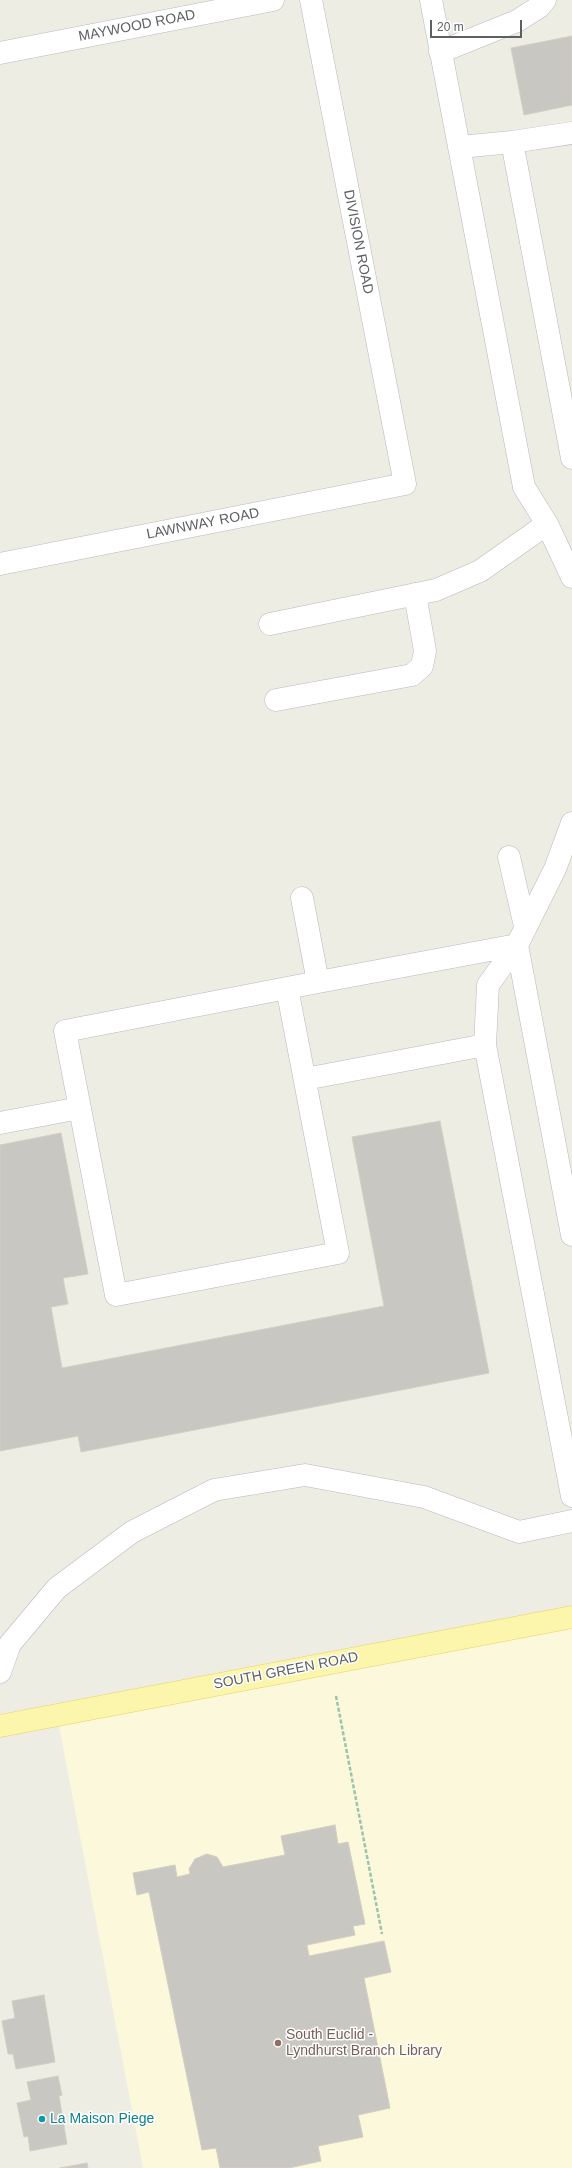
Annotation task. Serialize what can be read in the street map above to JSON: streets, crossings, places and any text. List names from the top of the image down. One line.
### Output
{"streets":{"main road":["SOUTH GREEN ROAD"],"street":["MAYWOOD ROAD","DIVISION ROAD","LAWNWAY ROAD"]},"crossings":[["DIVISION ROAD","LAWNWAY ROAD"]],"places":["South Euclid - Lyndhurst Branch Library","La Maison Piege"],"scale_bar":"20 m"}
